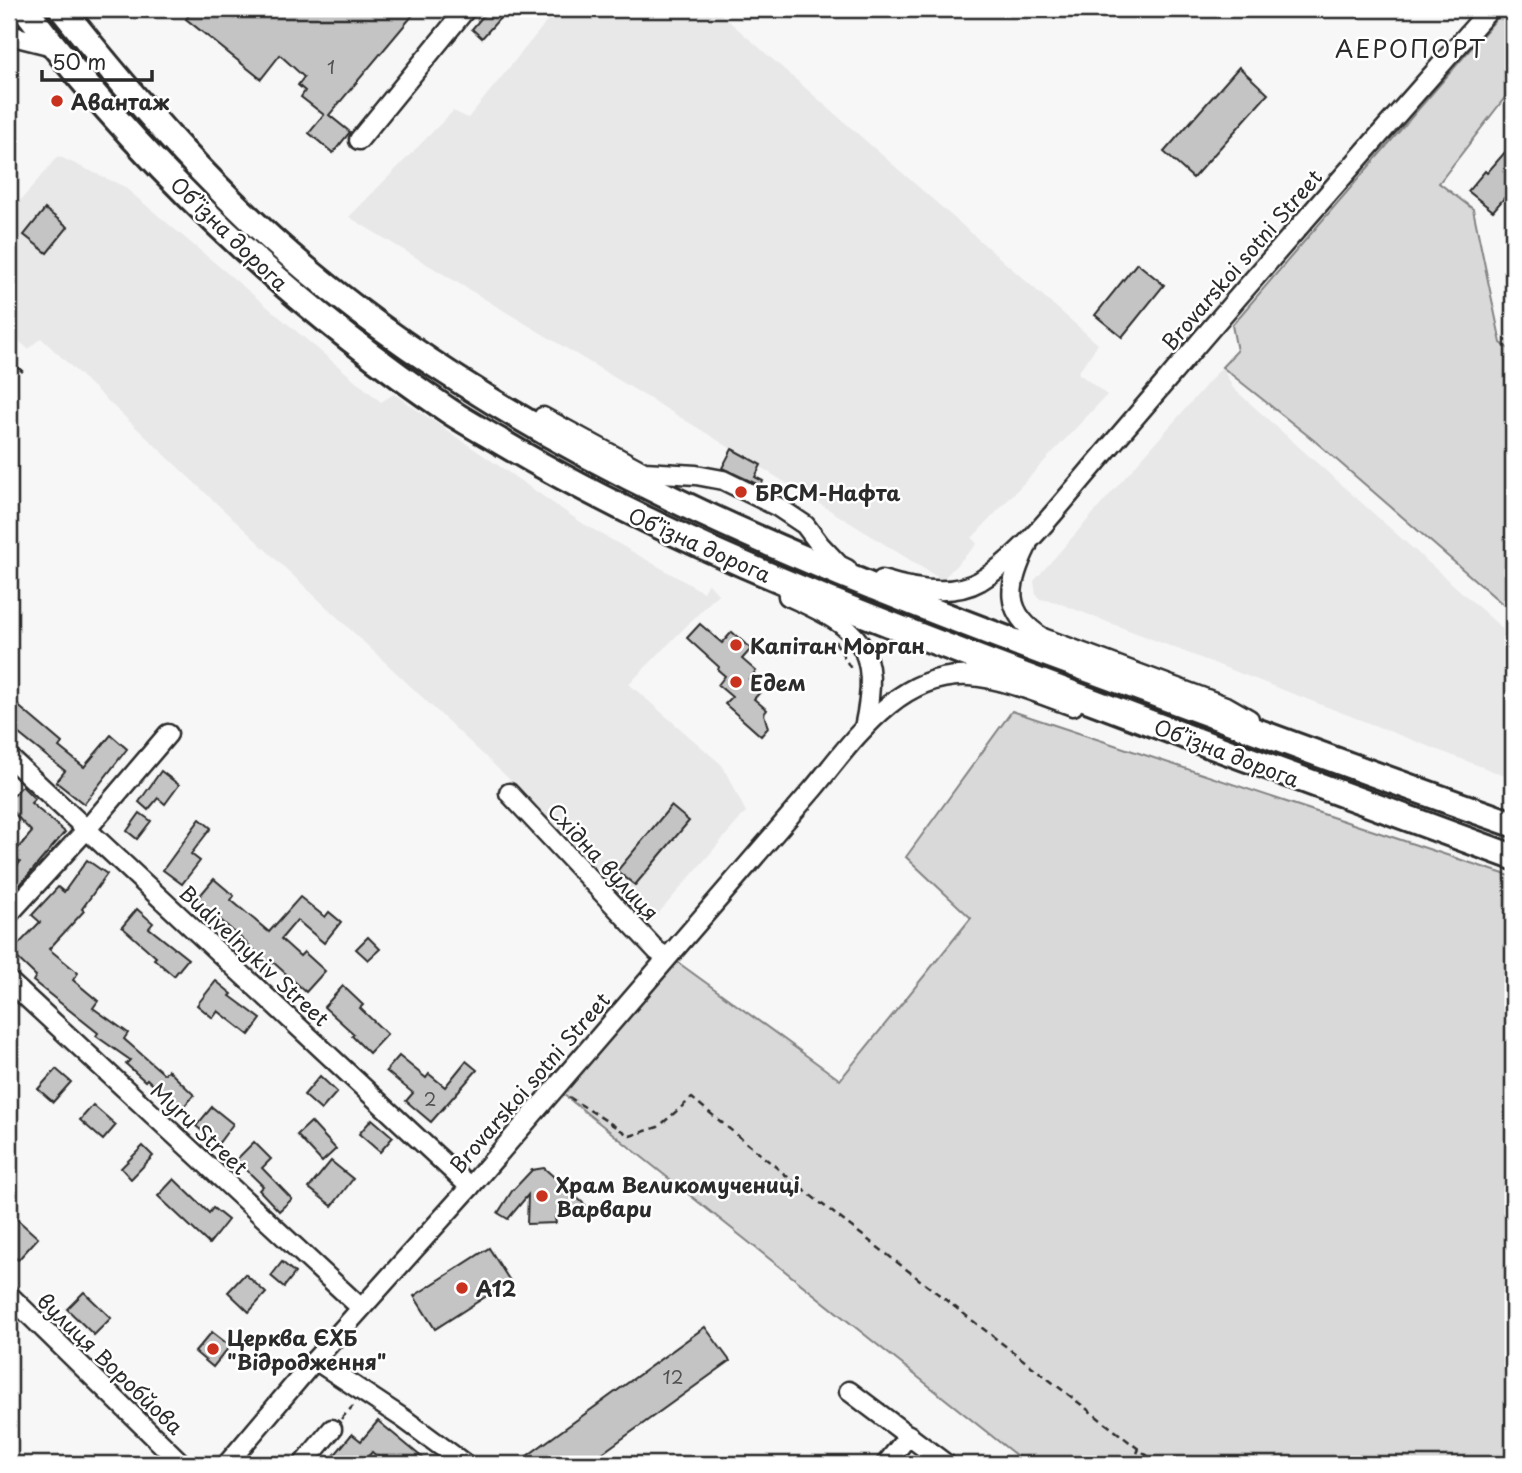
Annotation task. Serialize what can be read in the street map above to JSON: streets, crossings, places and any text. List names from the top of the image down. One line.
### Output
{"streets":{"highway":["Обʼїзна дорога"],"street":["Brovarskoi sotni Street","Східна вулиця","Budivelnykiv Street","Myru Street","вулиця Воробйова"]},"crossings":[["Обʼїзна дорога","Brovarskoi sotni Street"],["Brovarskoi sotni Street","Східна вулиця"],["Brovarskoi sotni Street","Budivelnykiv Street"],["Brovarskoi sotni Street","Myru Street"]],"districts":["АЕРОПОРТ"],"places":["Авантаж","БРСМ-Нафта","Капітан Морган","Едем","Храм Великомучениці Варвари","А12","Церква ЄХБ \"Відродження\""],"house_numbers":["1","2","12"],"scale_bar":"50 m"}
